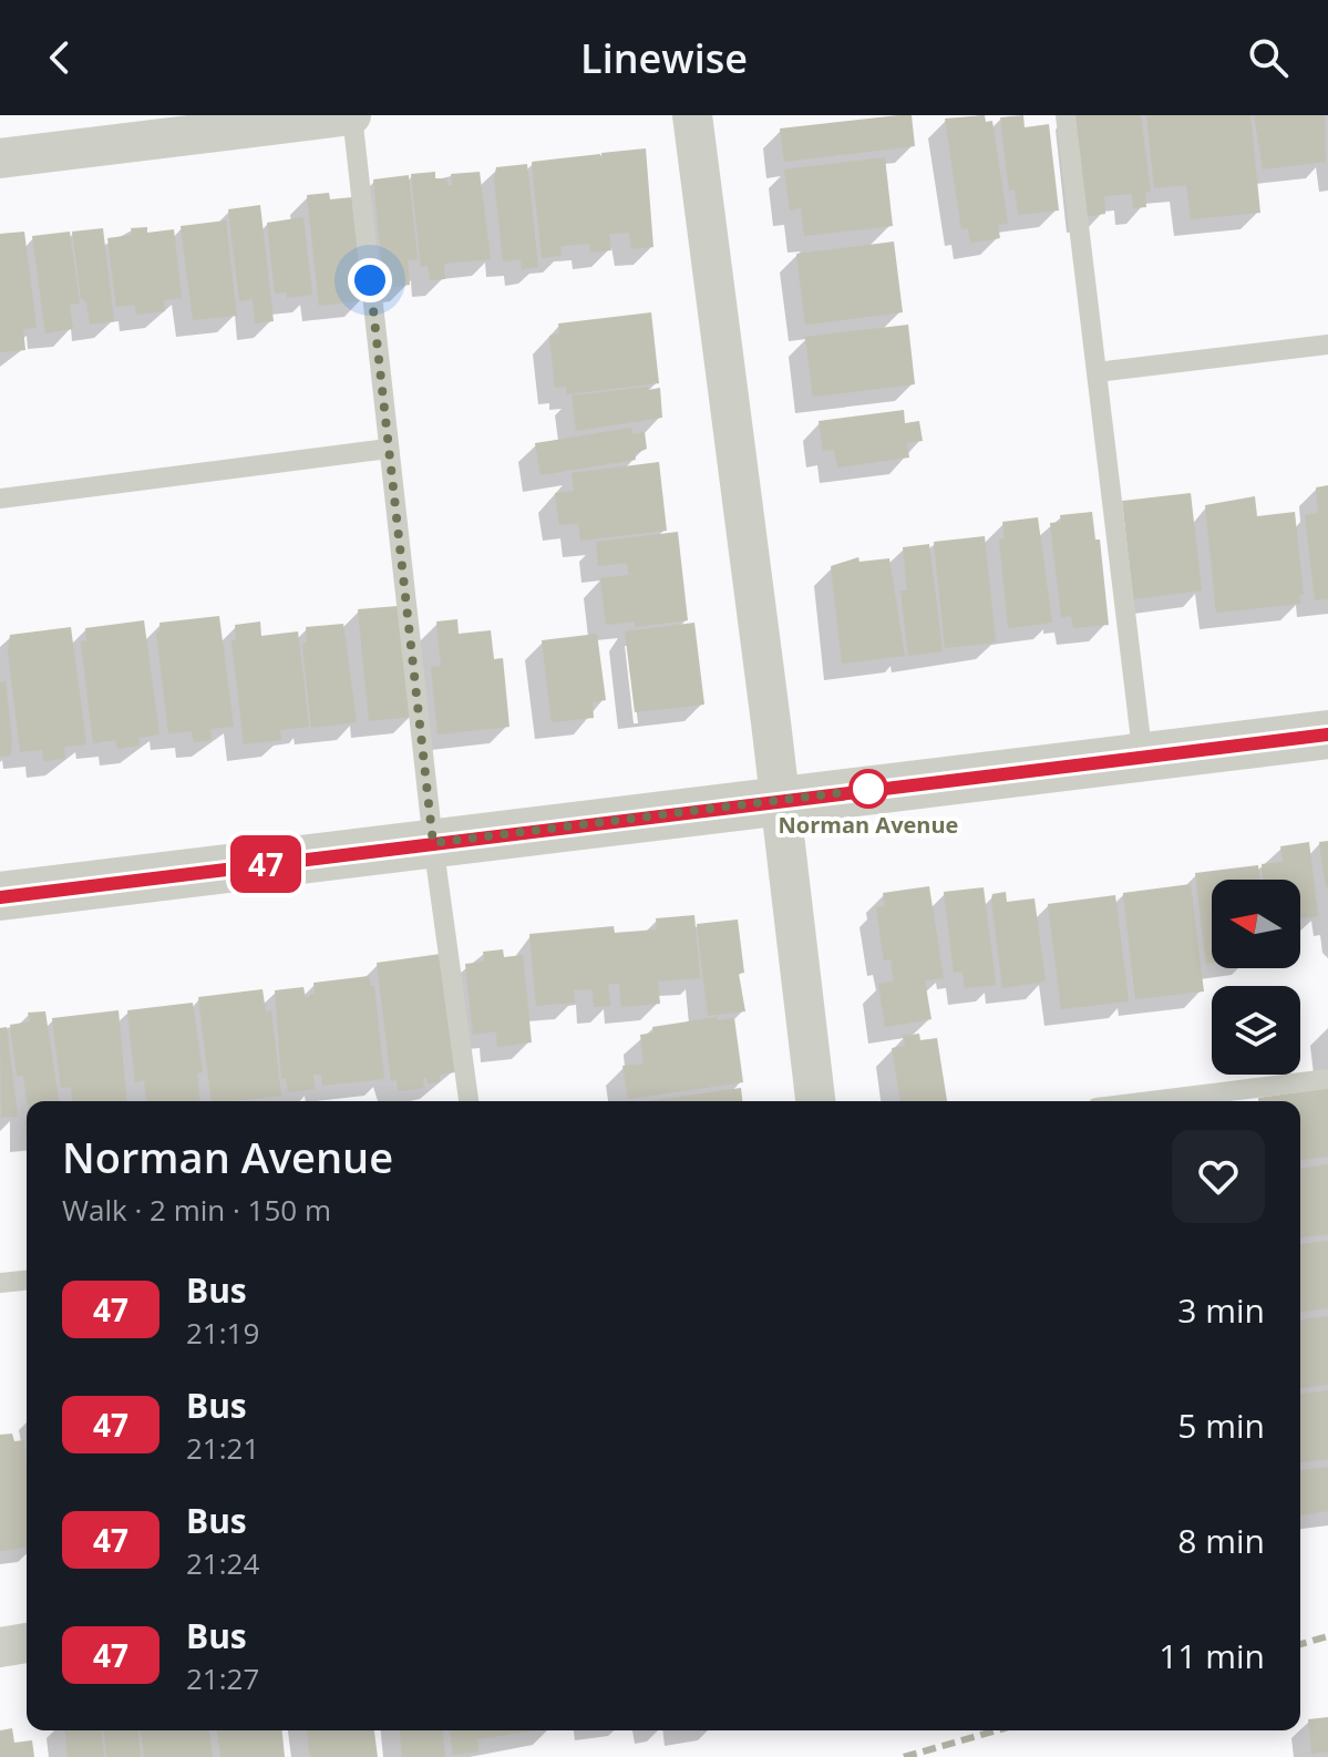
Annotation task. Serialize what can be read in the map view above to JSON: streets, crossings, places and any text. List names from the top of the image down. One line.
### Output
{"places":["Norman Avenue"],"lines":["bus line 47"],"north":"left","page":{"header":"Linewise","on_map":"47","heading":["Norman Avenue","Walk · 2 min · 150 m"],"list":[{"mark":"47","name":"Bus","note":"21:19","value":"3 min"},{"mark":"47","name":"Bus","note":"21:21","value":"5 min"},{"mark":"47","name":"Bus","note":"21:24","value":"8 min"},{"mark":"47","name":"Bus","note":"21:27","value":"11 min"}]}}
